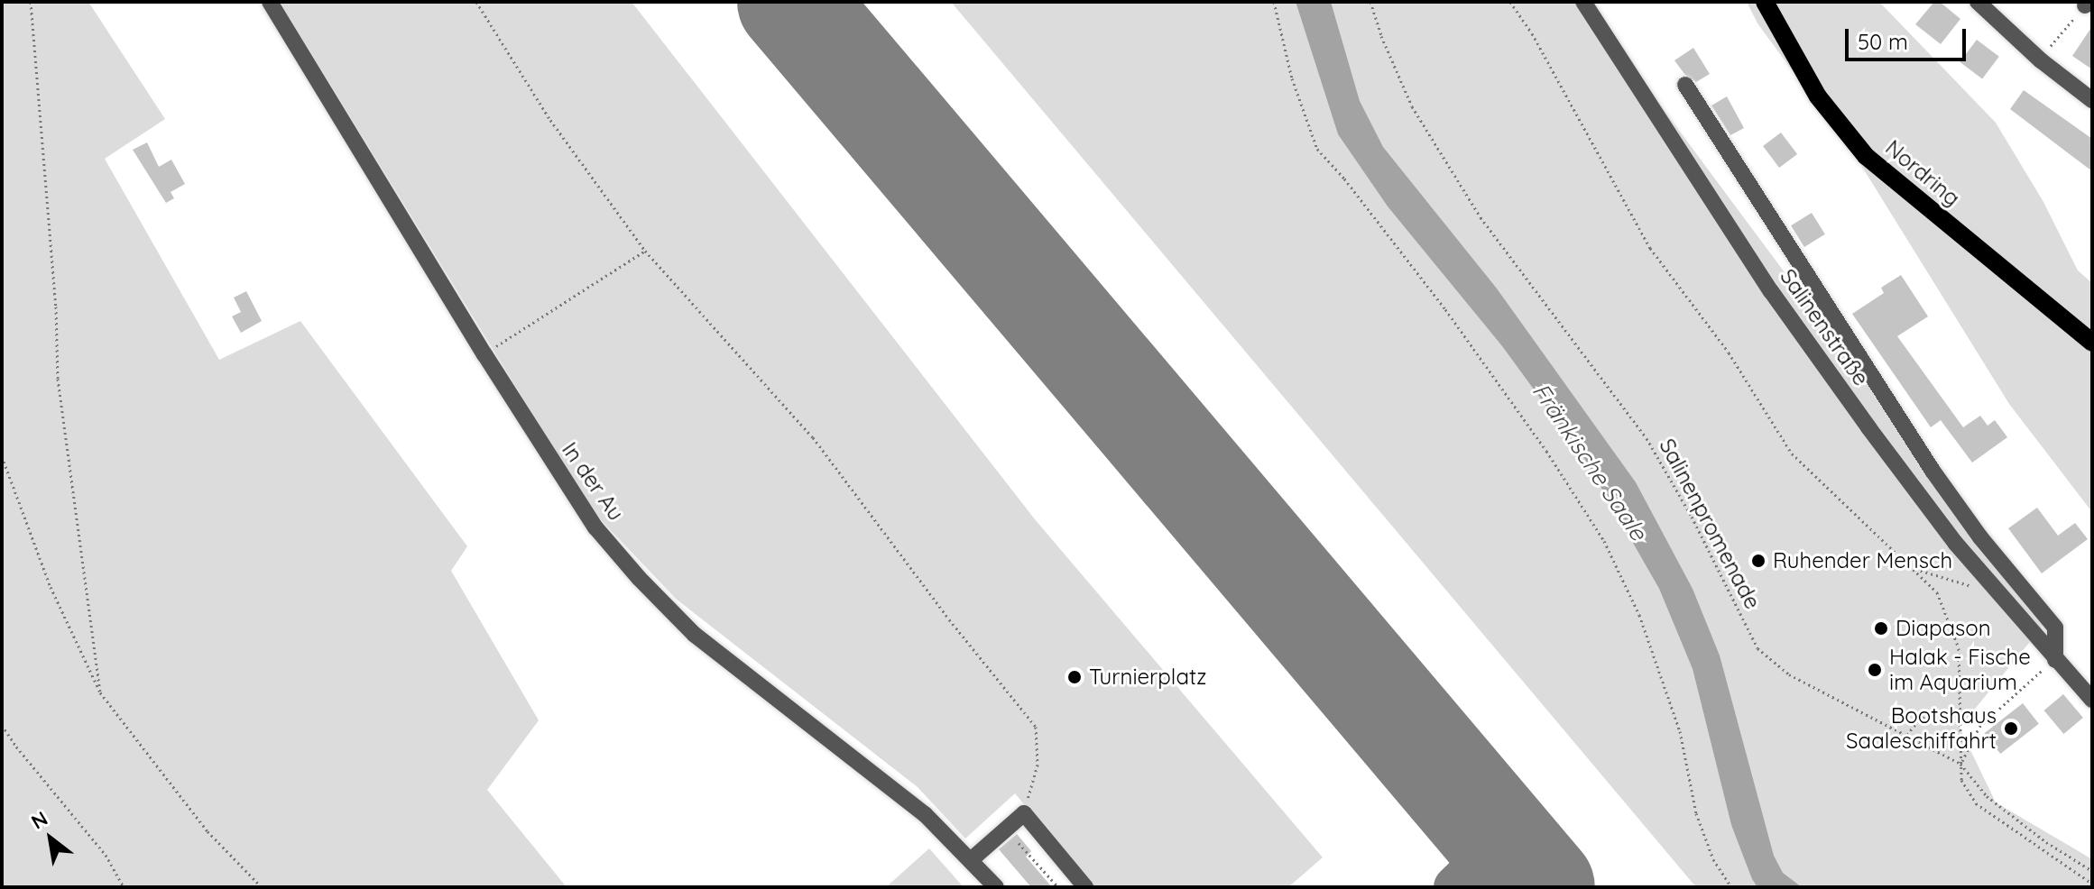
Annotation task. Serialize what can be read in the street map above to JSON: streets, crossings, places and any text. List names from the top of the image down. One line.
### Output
{"streets":{"main road":["Nordring"],"street":["Salinenstraße","In der Au"],"path":["Salinenpromenade"]},"water":["Fränkische Saale"],"places":["Ruhender Mensch","Diapason","Halak - Fische im Aquarium","Turnierplatz","Bootshaus Saaleschiffahrt"],"scale_bar":"50 m","north":"top left"}
